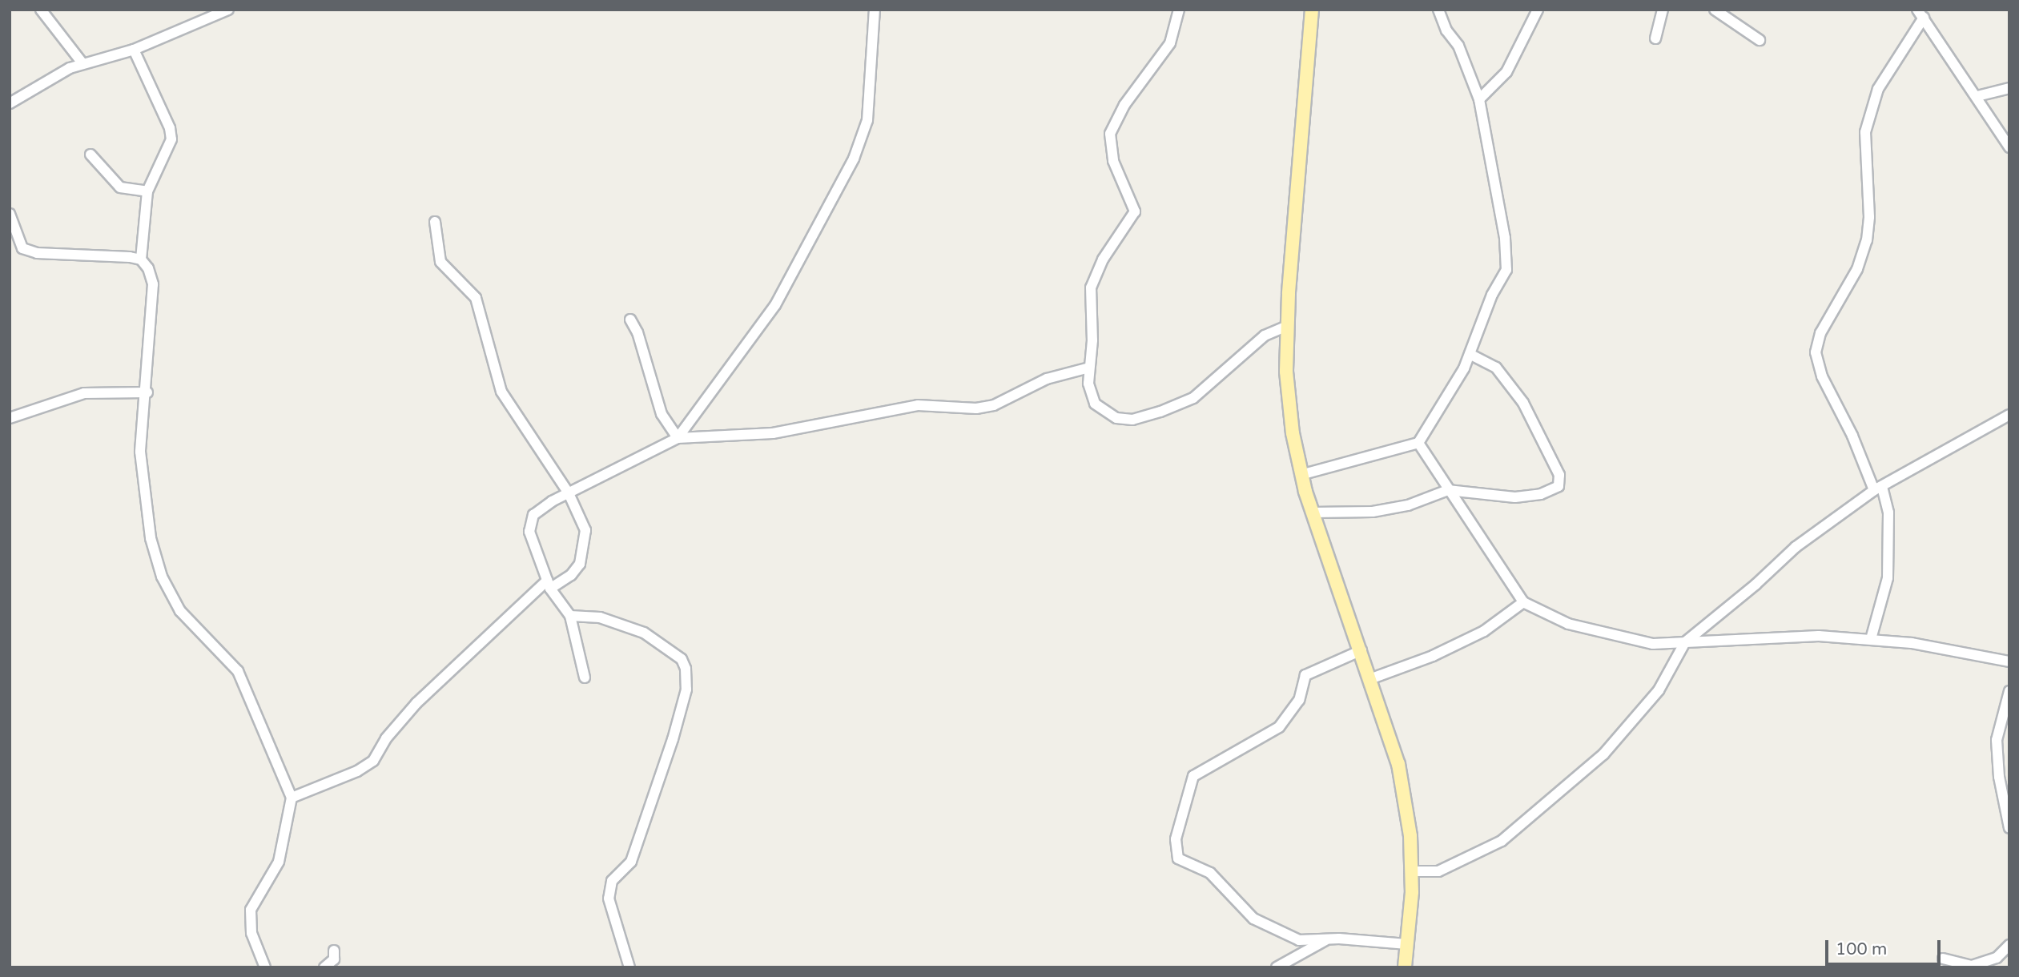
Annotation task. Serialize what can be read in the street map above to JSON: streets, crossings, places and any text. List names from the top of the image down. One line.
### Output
{"scale_bar":"100 m"}
